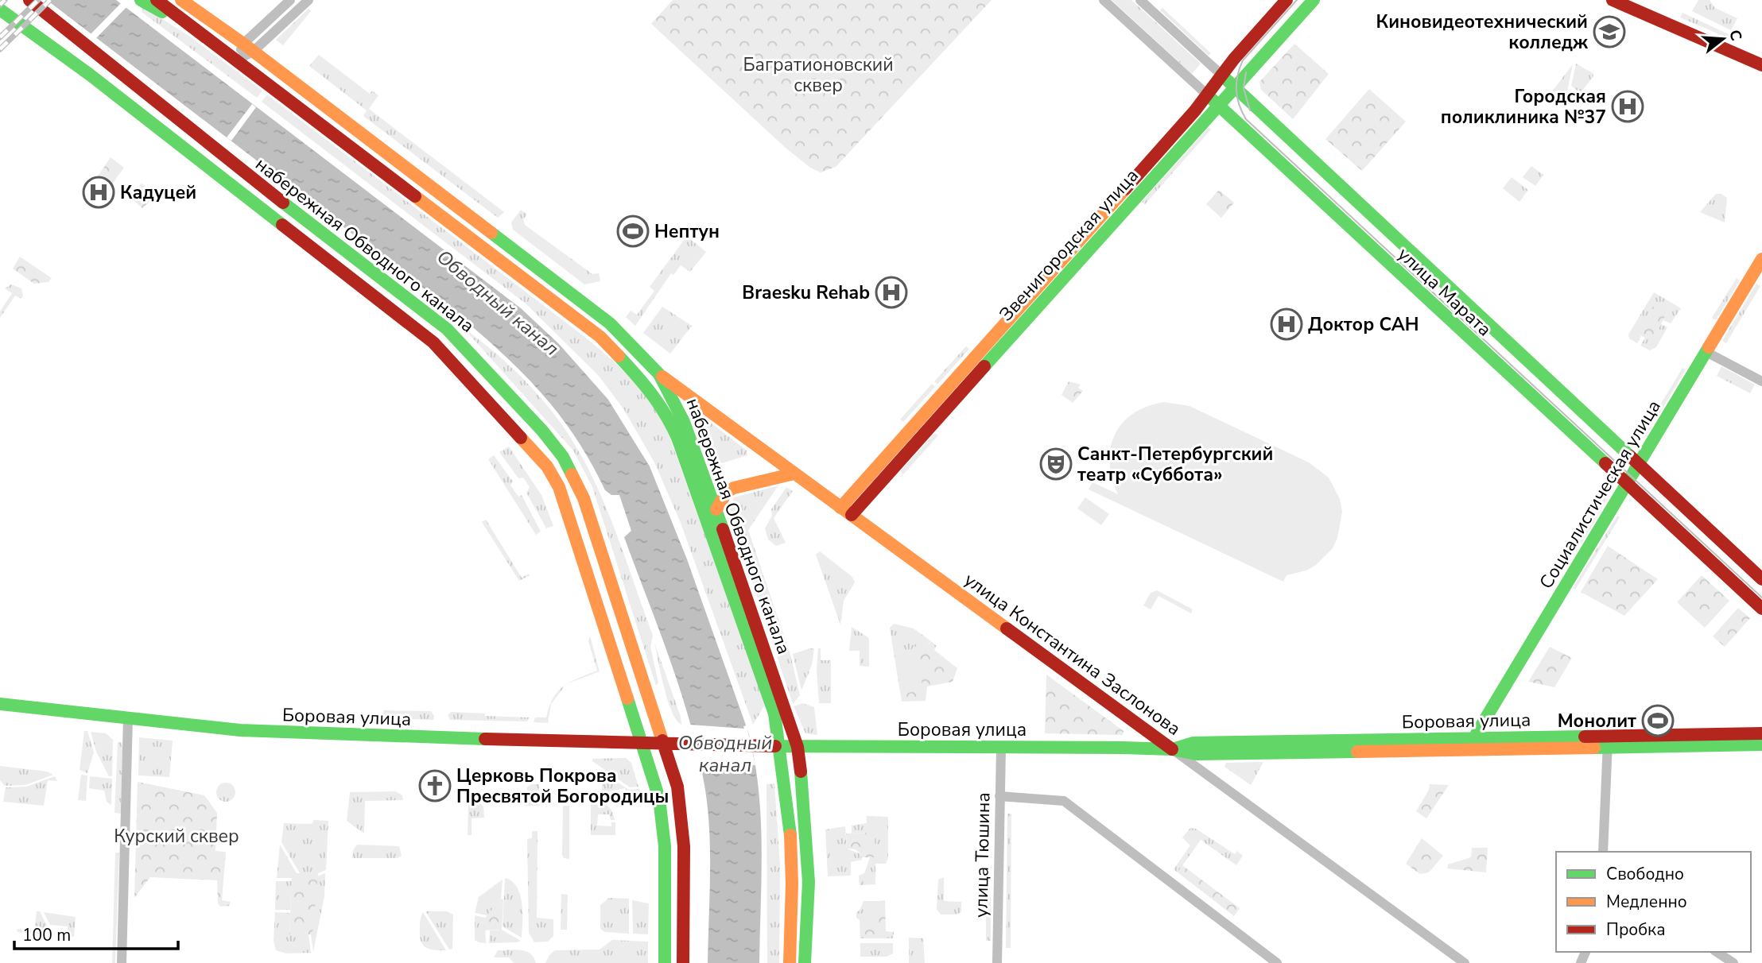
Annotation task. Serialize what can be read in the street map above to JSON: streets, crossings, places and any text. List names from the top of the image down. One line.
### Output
{"streets":{"street":["набережная Обводного канала","Звенигородская улица","улица Марата","Социалистическая улица","улица Константина Заслонова","Боровая улица","улица Тюшина"]},"crossings":[["набережная Обводного канала","улица Константина Заслонова"],["набережная Обводного канала","Боровая улица"],["Звенигородская улица","улица Марата"],["Звенигородская улица","улица Константина Заслонова"],["улица Марата","Социалистическая улица"],["Социалистическая улица","Боровая улица"],["улица Константина Заслонова","Боровая улица"],["Боровая улица","улица Тюшина"]],"water":["Обводный канал"],"parks":["Багратионовский сквер","Курский сквер"],"places":{"school or university":["Киновидеотехнический колледж"],"hospital":["Городская поликлиника №37","Кадуцей","Braesku Rehab","Доктор САН"],"sports":["Нептун","Монолит"],"theatre":["Санкт-Петербургский театр «Суббота»"],"church":["Церковь Покрова Пресвятой Богородицы"]},"legend":["Свободно","Медленно","Пробка"],"scale_bar":"100 m","north":"right"}
